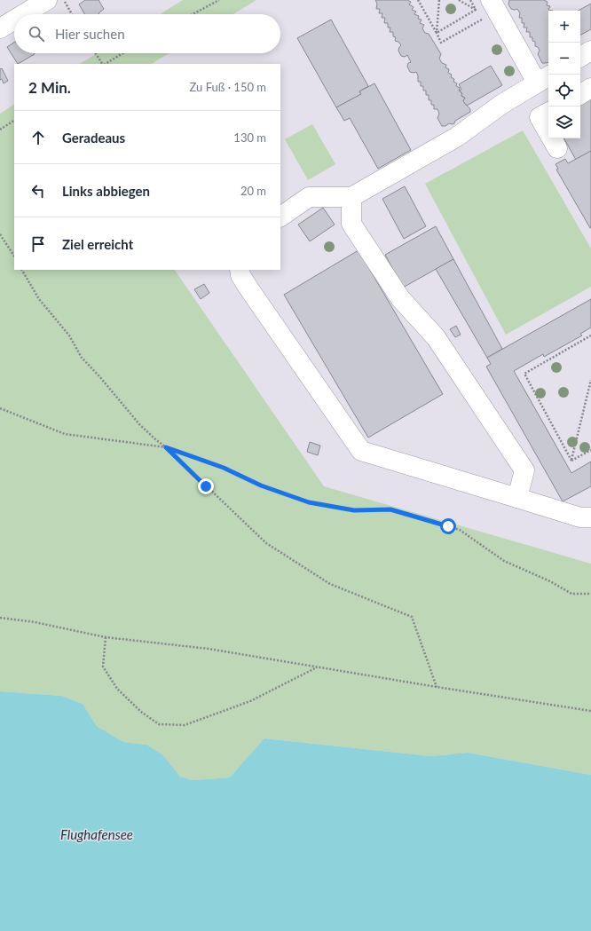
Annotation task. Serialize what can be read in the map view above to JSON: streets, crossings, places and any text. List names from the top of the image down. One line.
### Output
{"water":["Flughafensee"],"page":{"map_buttons":["+","−"],"search":"Hier suchen","heading":["2 Min.","Zu Fuß · 150 m"],"list":[["Geradeaus","130 m"],["Links abbiegen","20 m"],"Ziel erreicht"]}}
